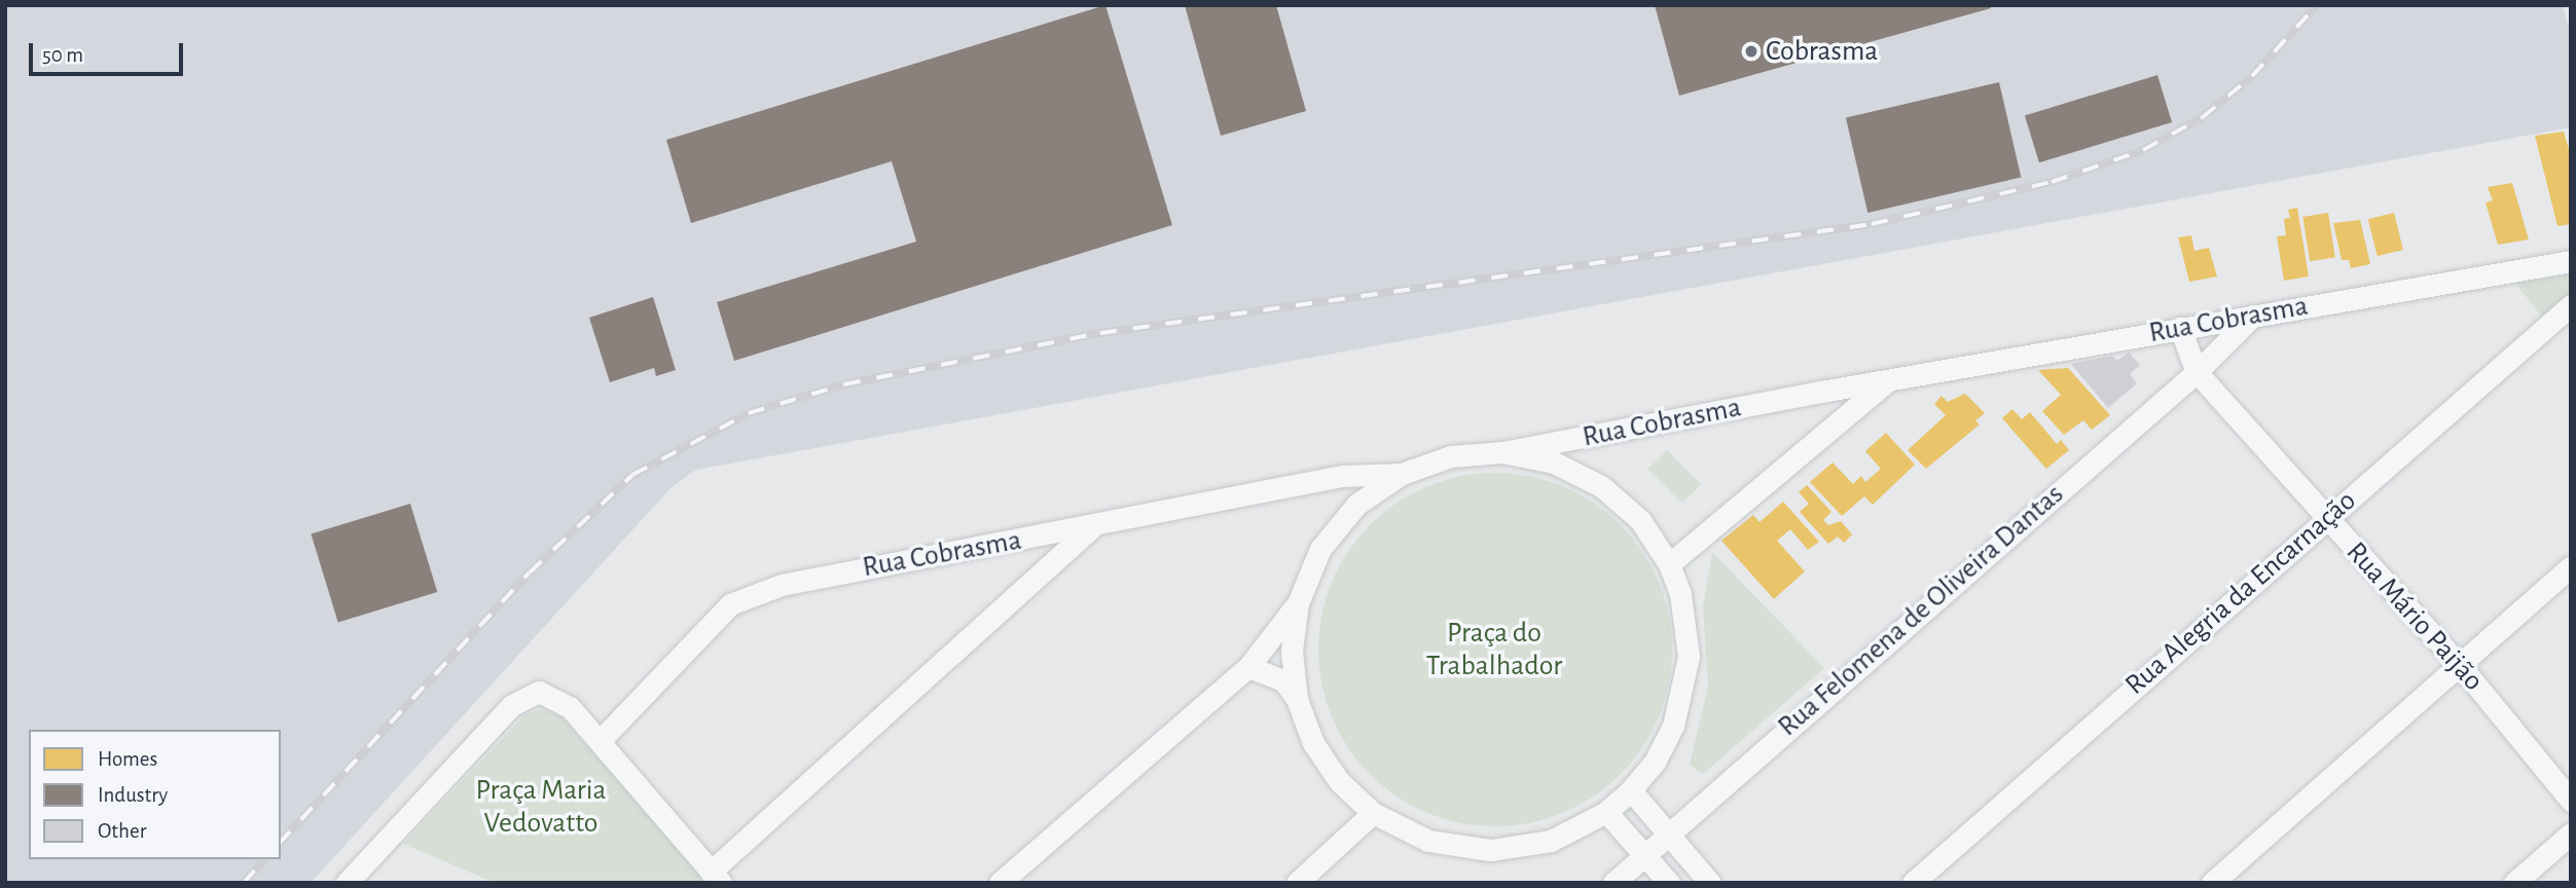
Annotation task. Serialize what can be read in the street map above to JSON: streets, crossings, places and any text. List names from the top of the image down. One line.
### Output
{"streets":{"street":["Rua Cobrasma","Rua Alegria da Encarnação","Rua Felomena de Oliveira Dantas","Rua Mário Paijão"]},"crossings":[["Rua Cobrasma","Rua Felomena de Oliveira Dantas"],["Rua Alegria da Encarnação","Rua Mário Paijão"],["Rua Felomena de Oliveira Dantas","Rua Mário Paijão"]],"parks":["Praça do Trabalhador","Praça Maria Vedovatto"],"places":["Cobrasma"],"legend":["Homes","Industry","Other"],"scale_bar":"50 m"}
